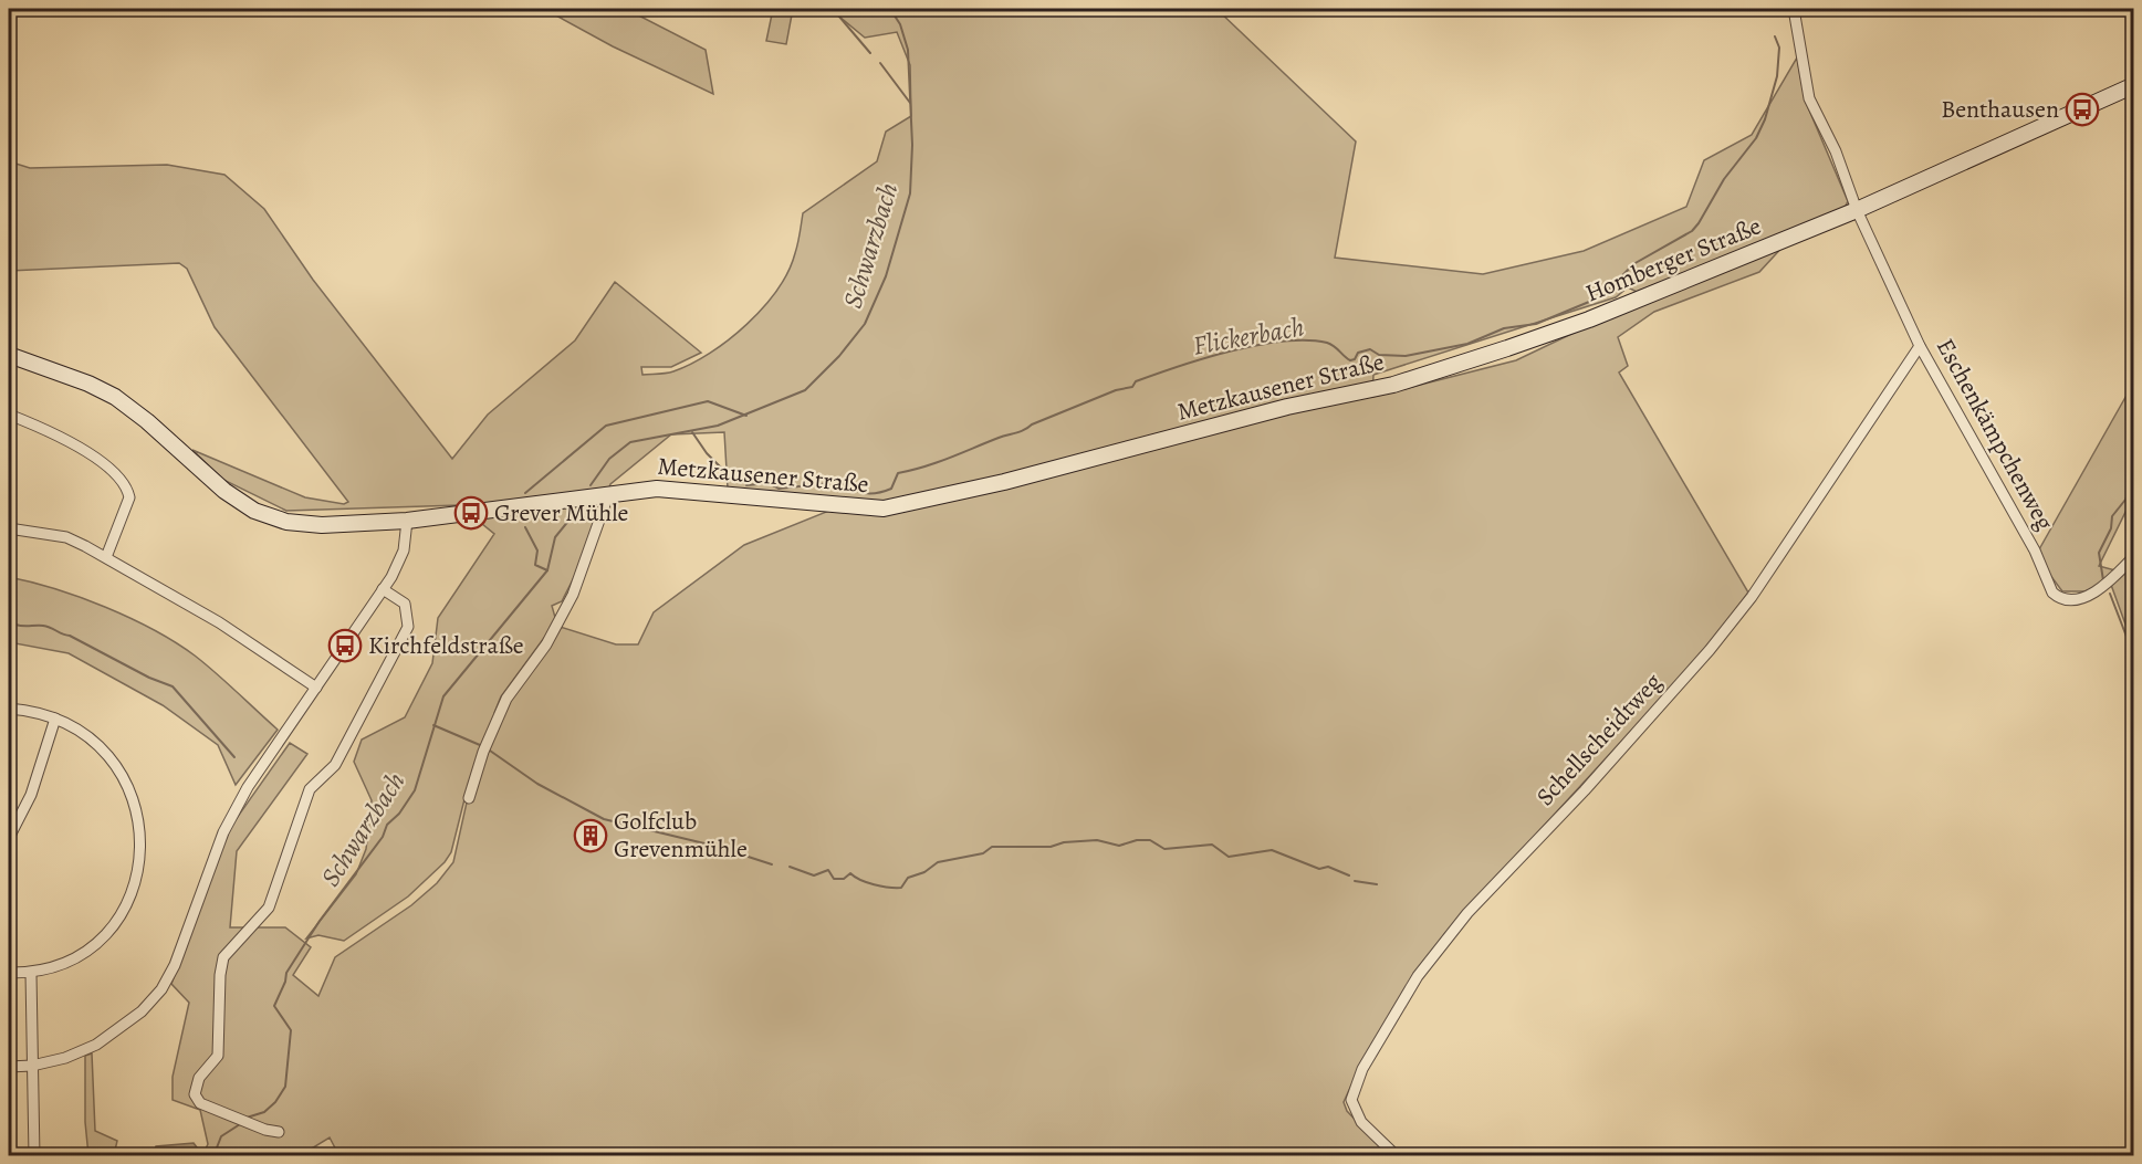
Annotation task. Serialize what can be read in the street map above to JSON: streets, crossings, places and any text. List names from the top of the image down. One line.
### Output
{"streets":{"main road":["Homberger Straße","Metzkausener Straße"],"street":["Eschenkämpchenweg","Schellscheidtweg"]},"crossings":[["Homberger Straße","Metzkausener Straße"],["Homberger Straße","Eschenkämpchenweg"],["Eschenkämpchenweg","Schellscheidtweg"]],"water":["Schwarzbach","Flickerbach"],"places":{"bus stop":["Benthausen","Grever Mühle","Kirchfeldstraße"],"building":["Golfclub Grevenmühle"]}}
